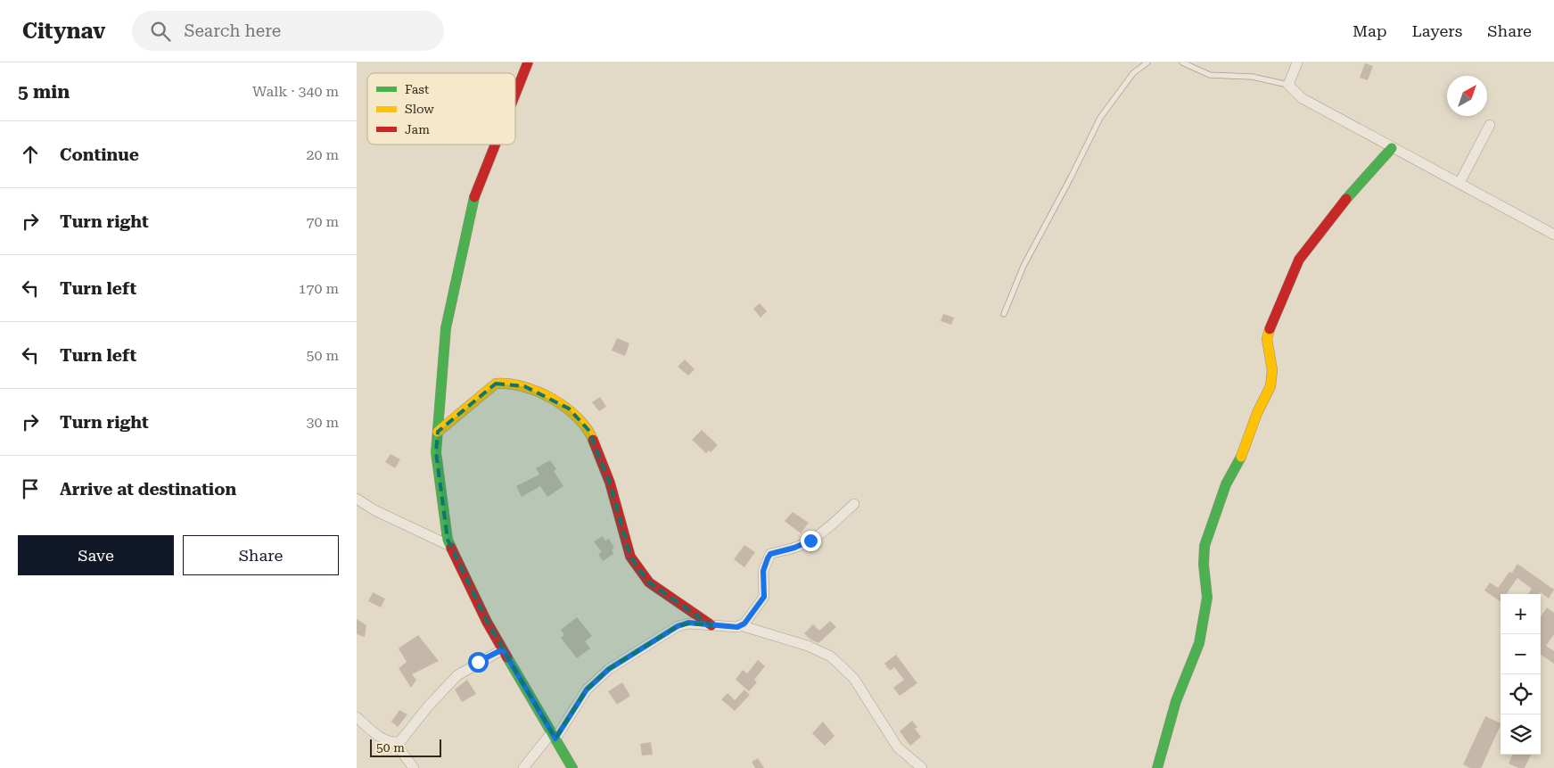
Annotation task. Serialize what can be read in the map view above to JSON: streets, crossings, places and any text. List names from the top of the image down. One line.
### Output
{"legend":["Fast","Slow","Jam"],"scale_bar":"50 m","north":"top right","page":{"header":"Citynav","search":"Search here","nav":["Map","Layers","Share"],"heading":["5 min","Walk · 340 m"],"list":[["Continue","20 m"],["Turn right","70 m"],["Turn left","170 m"],["Turn left","50 m"],["Turn right","30 m"],"Arrive at destination"],"buttons":["Save","Share"],"map_buttons":["+","−"],"scale":"50 m"}}
